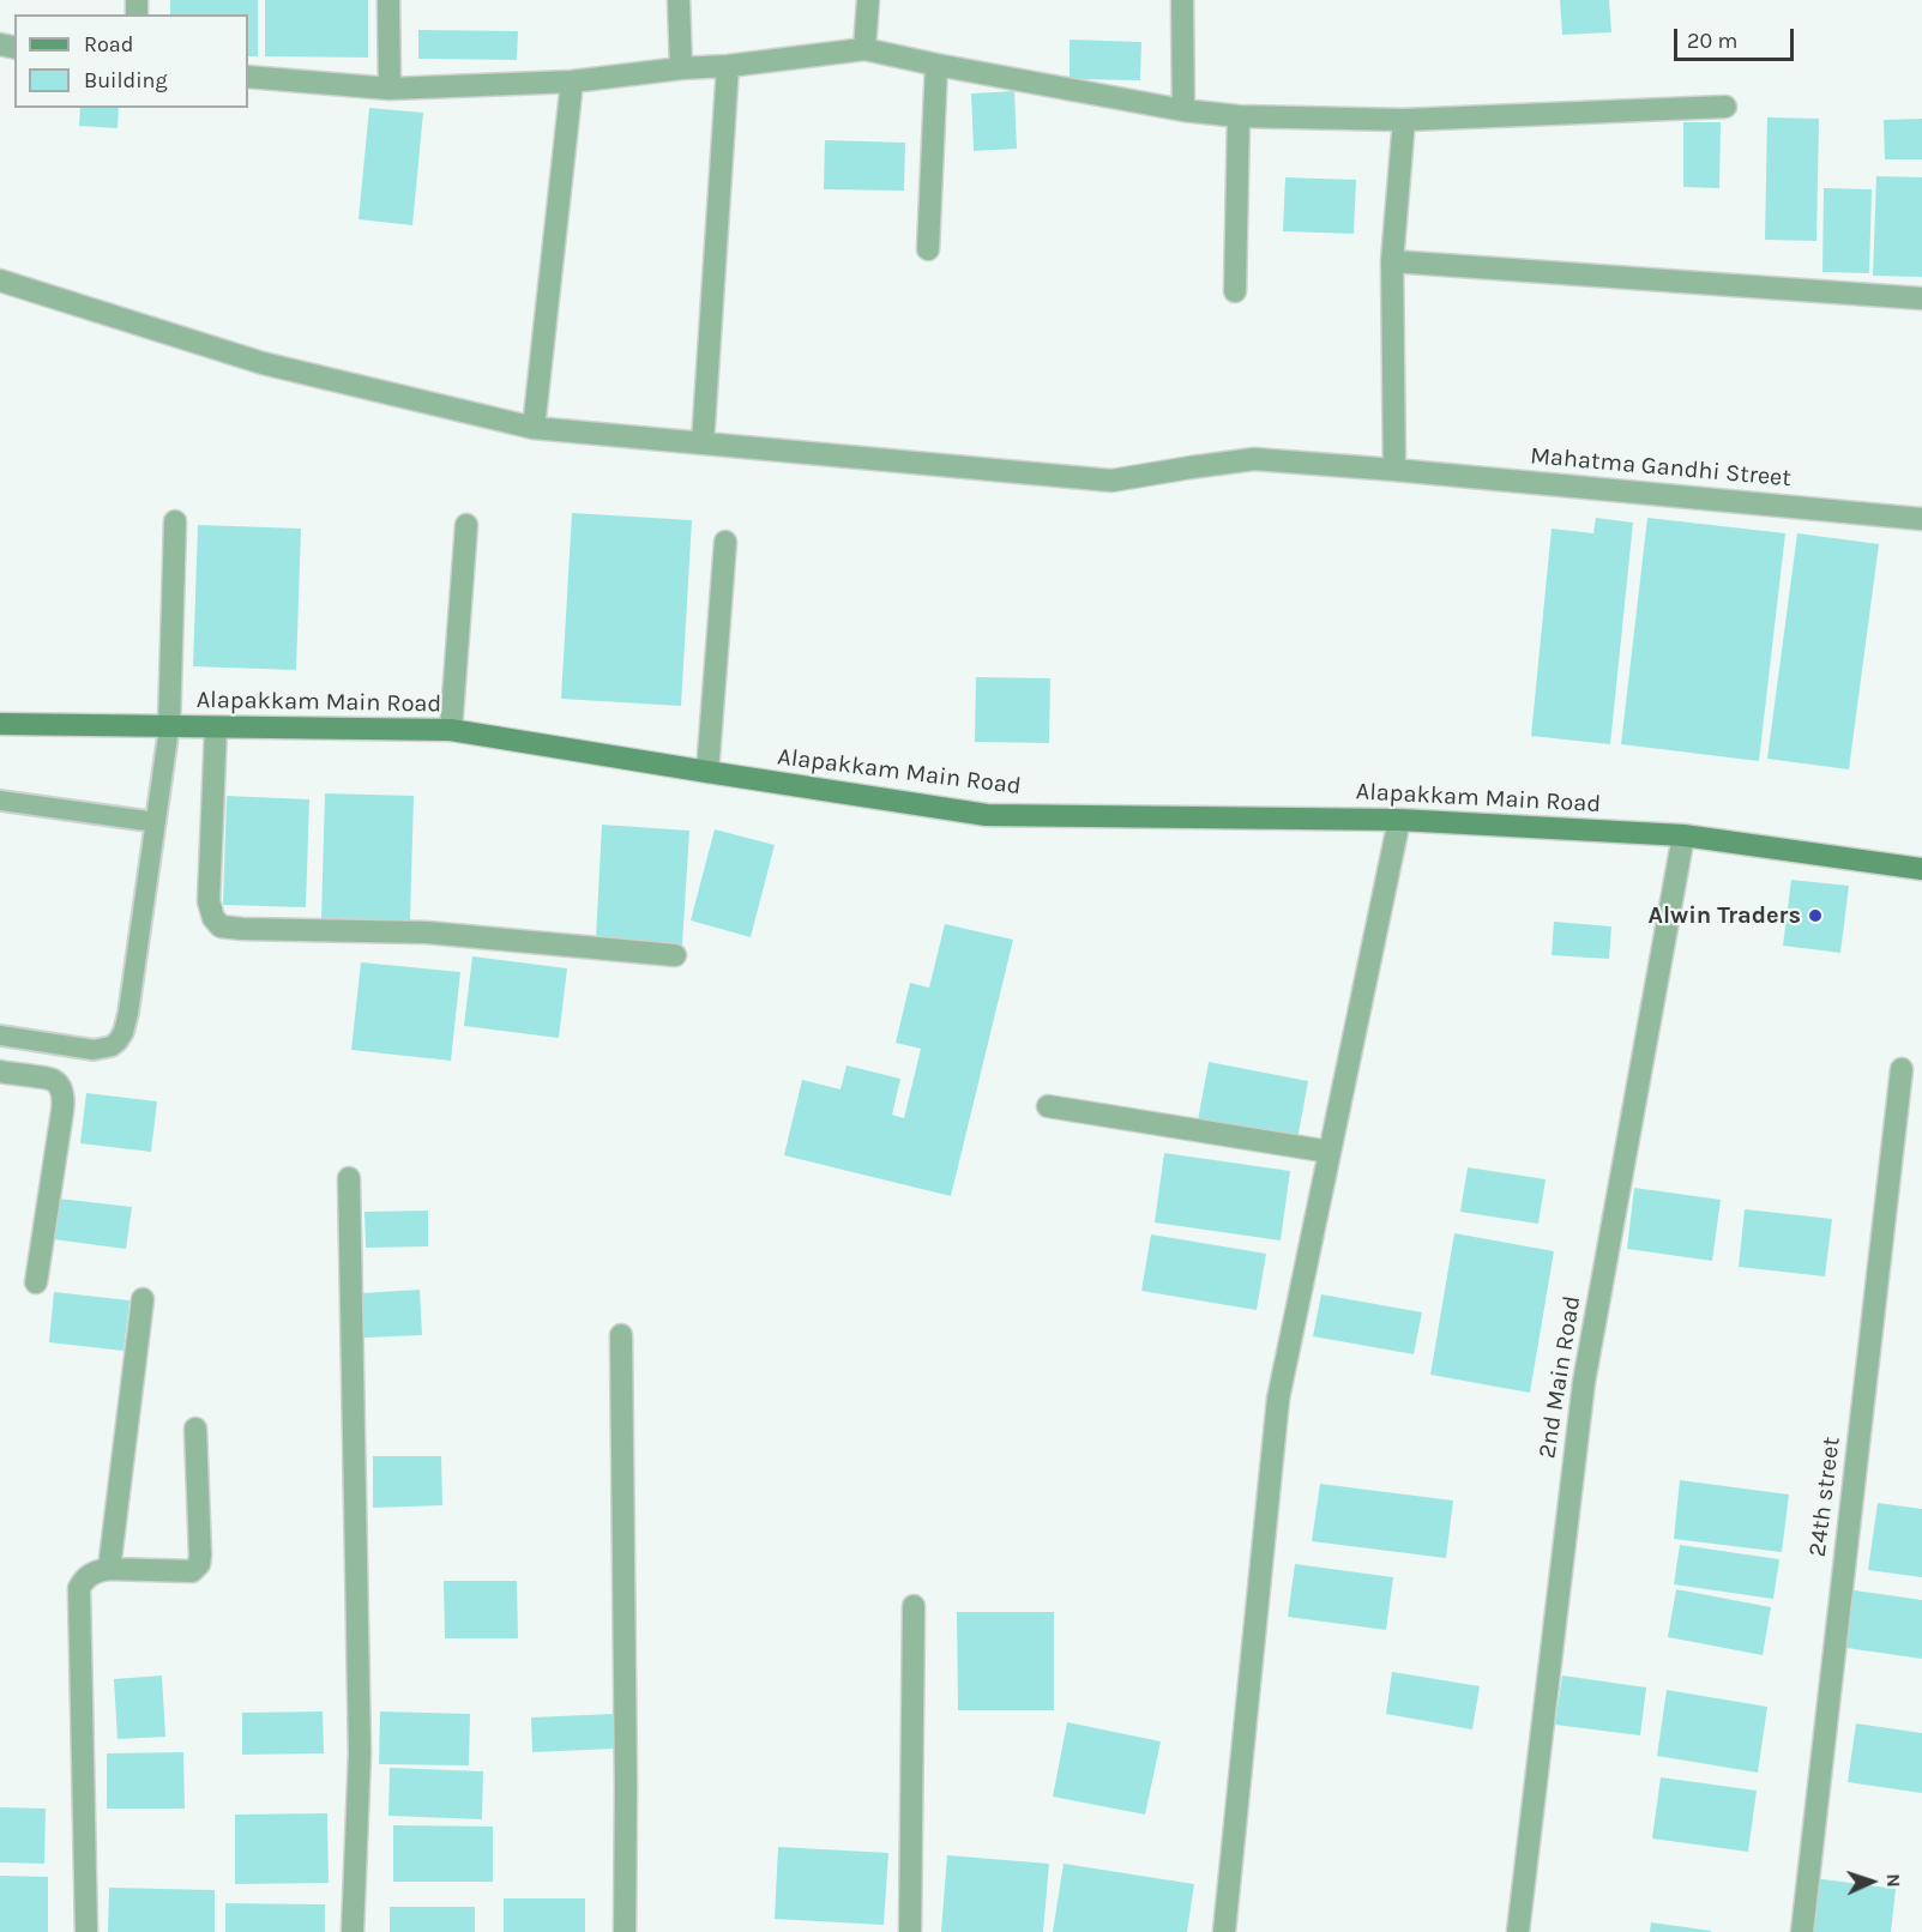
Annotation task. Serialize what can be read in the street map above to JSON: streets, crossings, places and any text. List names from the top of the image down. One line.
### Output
{"streets":{"main road":["Alapakkam Main Road"],"street":["Mahatma Gandhi Street","2nd Main Road","24th street"]},"crossings":[["Alapakkam Main Road","2nd Main Road"]],"places":["Alwin Traders"],"legend":["Road","Building"],"scale_bar":"20 m","north":"right"}
